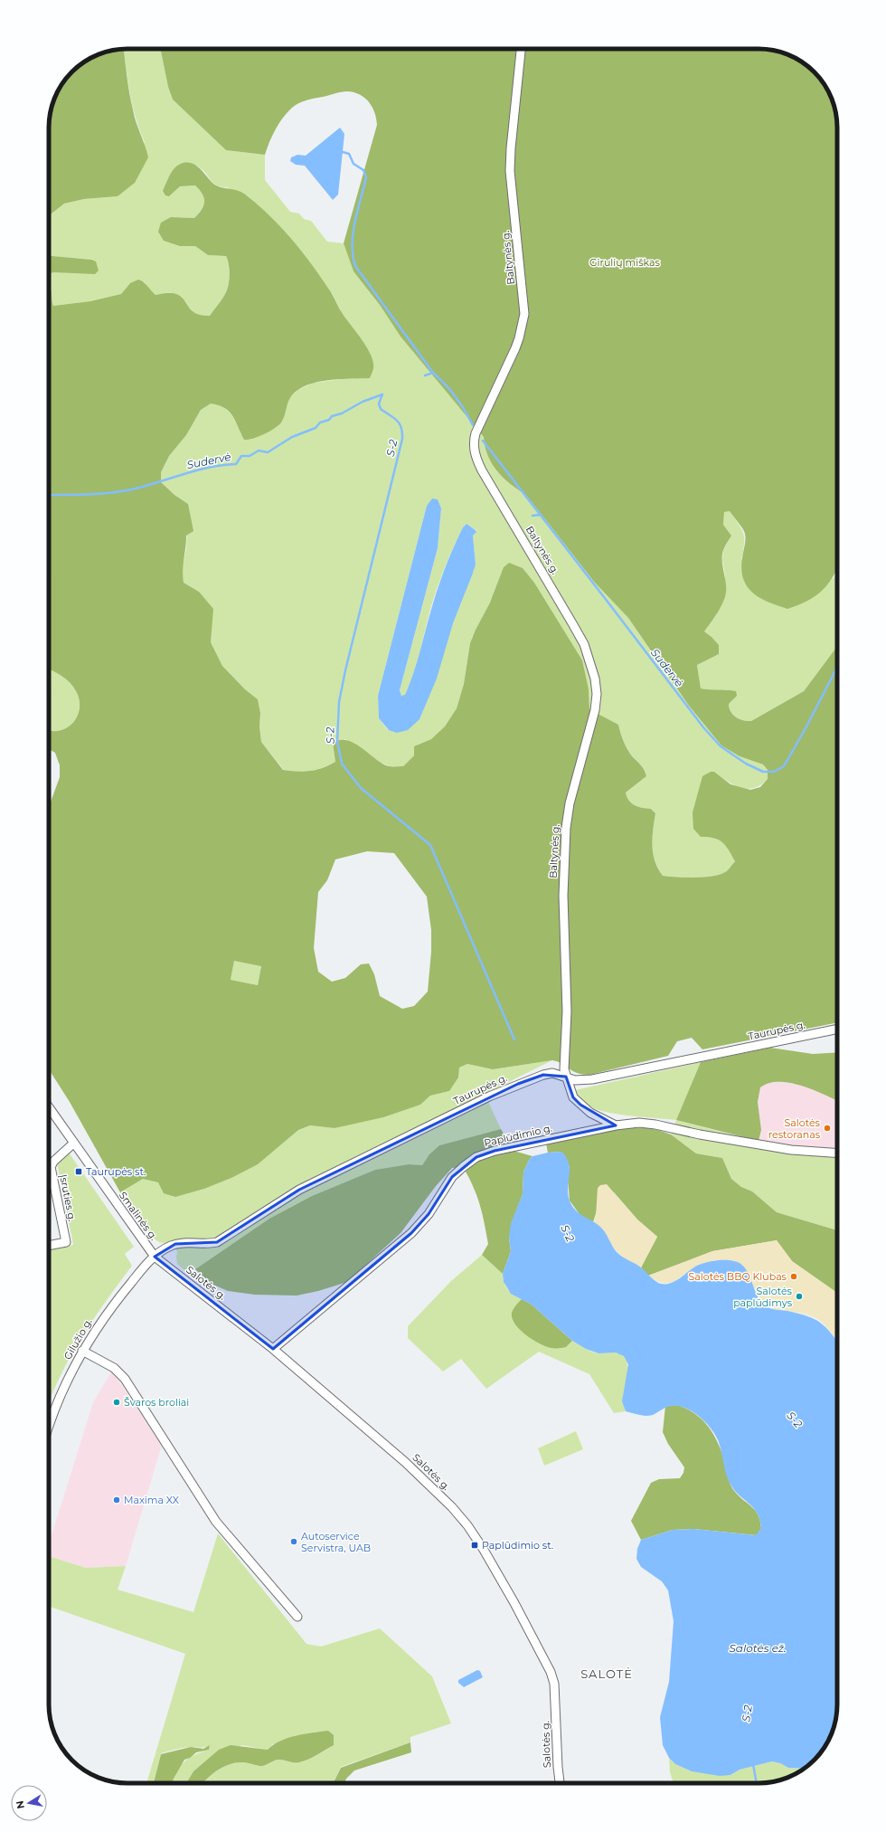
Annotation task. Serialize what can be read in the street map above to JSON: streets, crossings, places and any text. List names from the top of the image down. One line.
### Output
{"streets":{"street":["Baltynės g.","Taurupės g.","Paplūdimio g.","Įsruties g.","Smalinės g.","Salotės g.","Gilužio g."]},"crossings":[["Baltynės g.","Taurupės g."],["Baltynės g.","Paplūdimio g."],["Taurupės g.","Smalinės g."],["Taurupės g.","Salotės g."],["Taurupės g.","Gilužio g."],["Paplūdimio g.","Salotės g."],["Įsruties g.","Smalinės g."],["Smalinės g.","Salotės g."],["Smalinės g.","Gilužio g."],["Salotės g.","Gilužio g."]],"districts":["SALOTĖ"],"water":["S-2","Sudervė","Salotės ež."],"parks":["Girulių miškas"],"places":{"other":["Salotės restoranas","Salotės BBQ Klubas","Salotės paplūdimys","Švaros broliai","Maxima XX","Autoservice Servistra, UAB"],"transit":["Taurupės st.","Paplūdimio st."]},"north":"left"}
